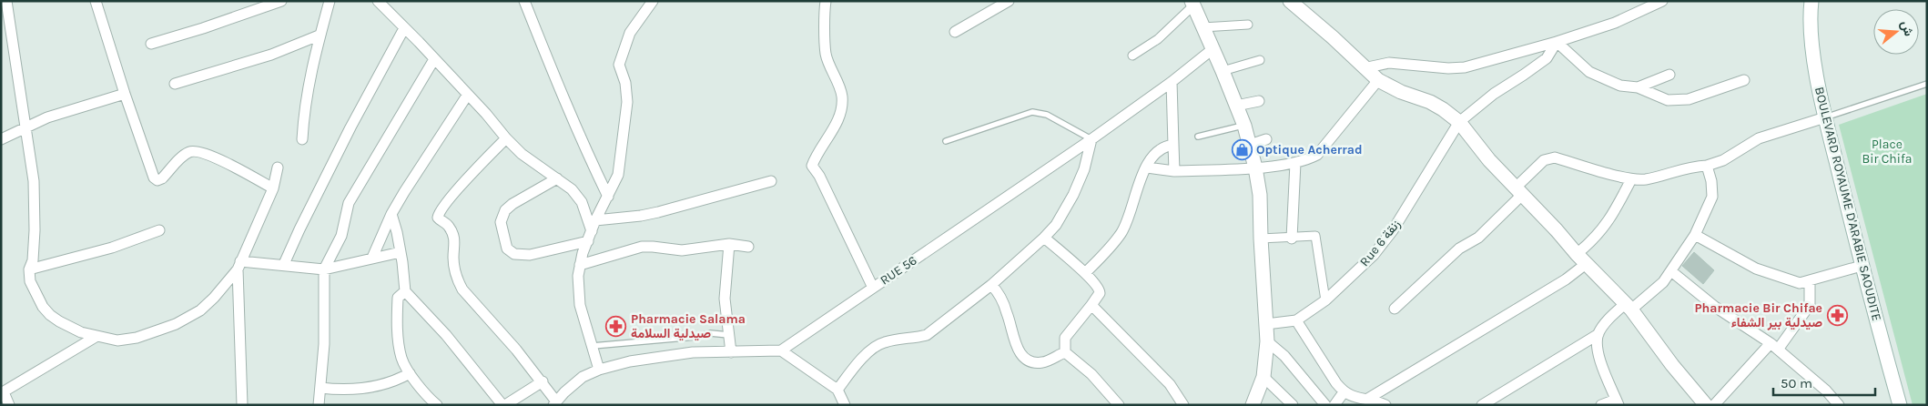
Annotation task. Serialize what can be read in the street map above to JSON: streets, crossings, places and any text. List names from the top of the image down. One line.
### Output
{"streets":{"street":["BOULEVARD ROYAUME D'ARABIE SAOUDITE","Rue 6 زنقة","RUE 56"]},"parks":["Place Bir Chifa"],"places":{"shop":["Optique Acherrad"],"pharmacy":["Pharmacie Bir Chifae صيدلية بير الشفاء","Pharmacie Salama صيدلية السلامة"]},"scale_bar":"50 m","north":"right"}
